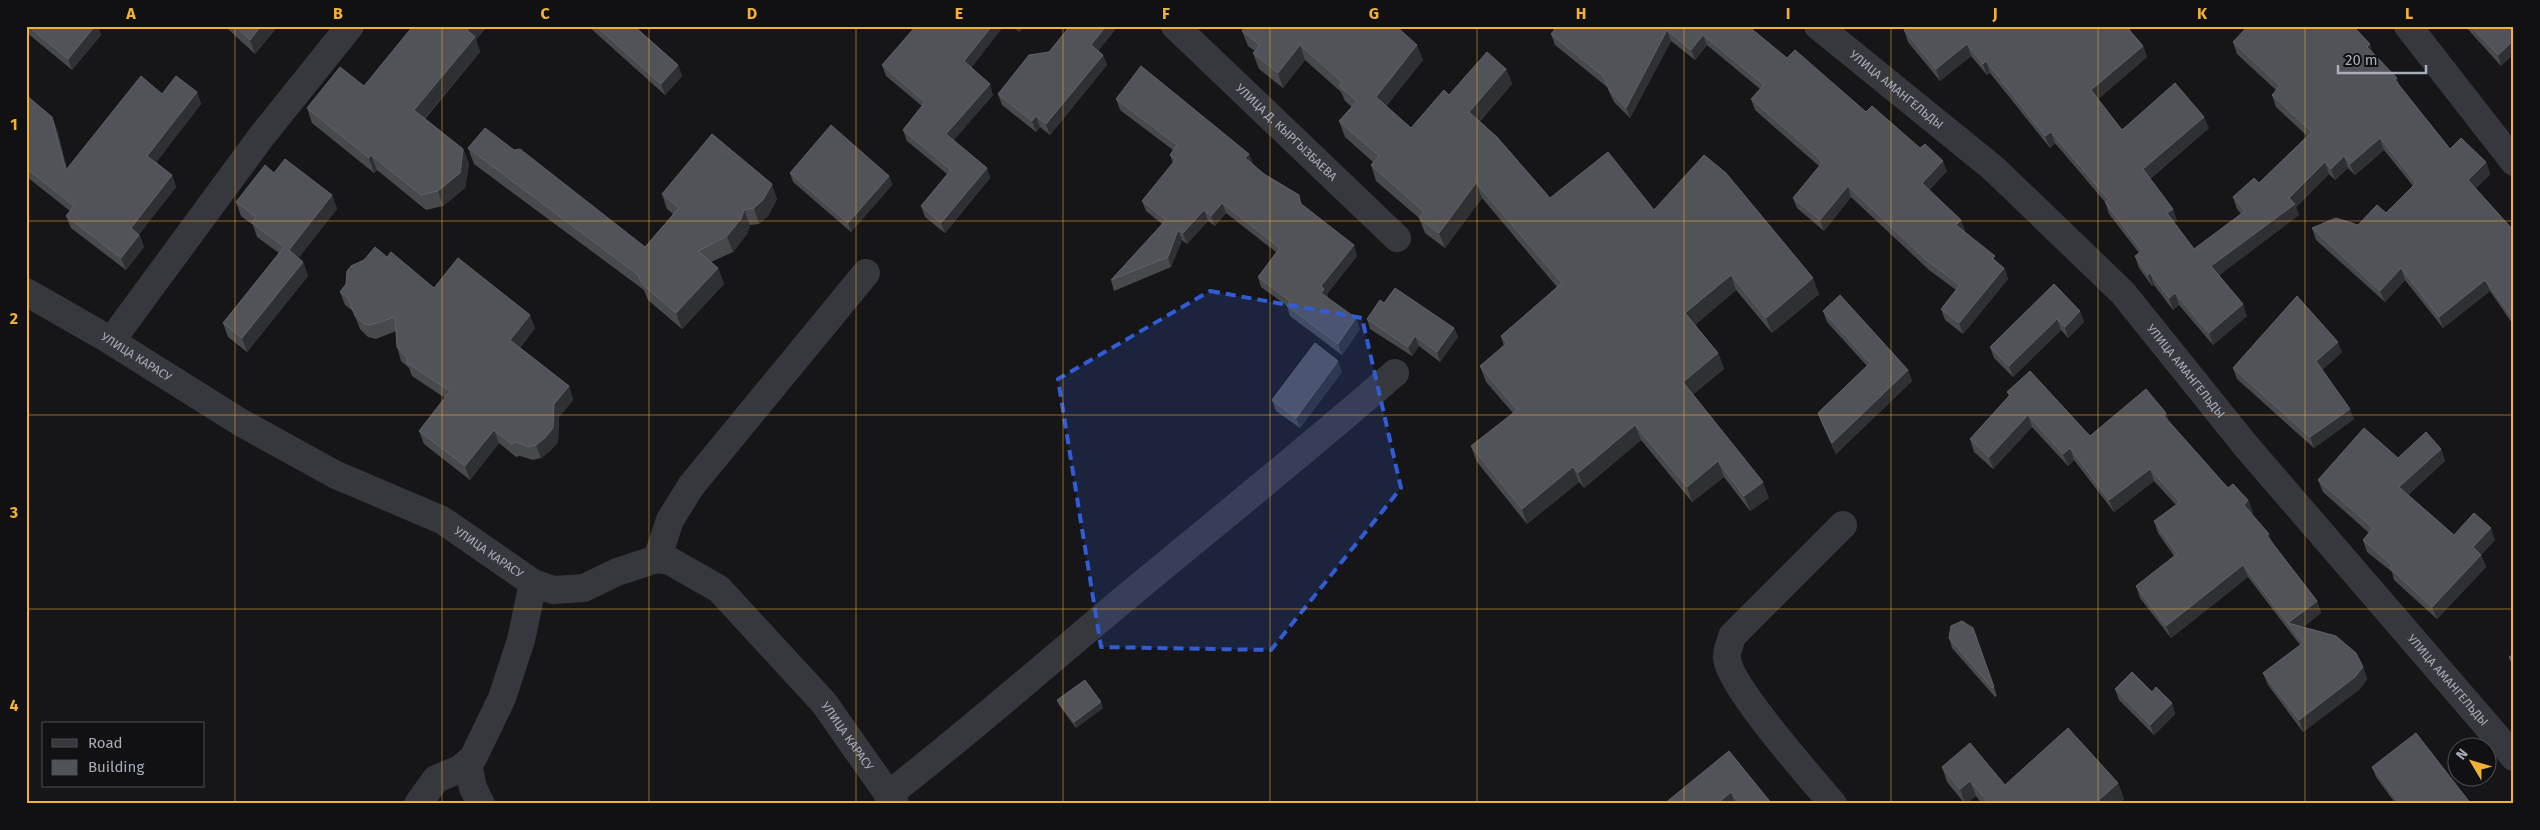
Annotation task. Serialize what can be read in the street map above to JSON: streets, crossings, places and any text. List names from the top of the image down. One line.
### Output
{"streets":{"street":["УЛИЦА АМАНГЕЛЬДЫ","УЛИЦА Д. КЫРГЫЗБАЕВА","УЛИЦА КАРАСУ"]},"legend":["Road","Building"],"scale_bar":"20 m","north":"top left","grid":{"columns":["A","B","C","D","E","F","G","H","I","J","K","L"],"rows":["1","2","3","4"]}}
